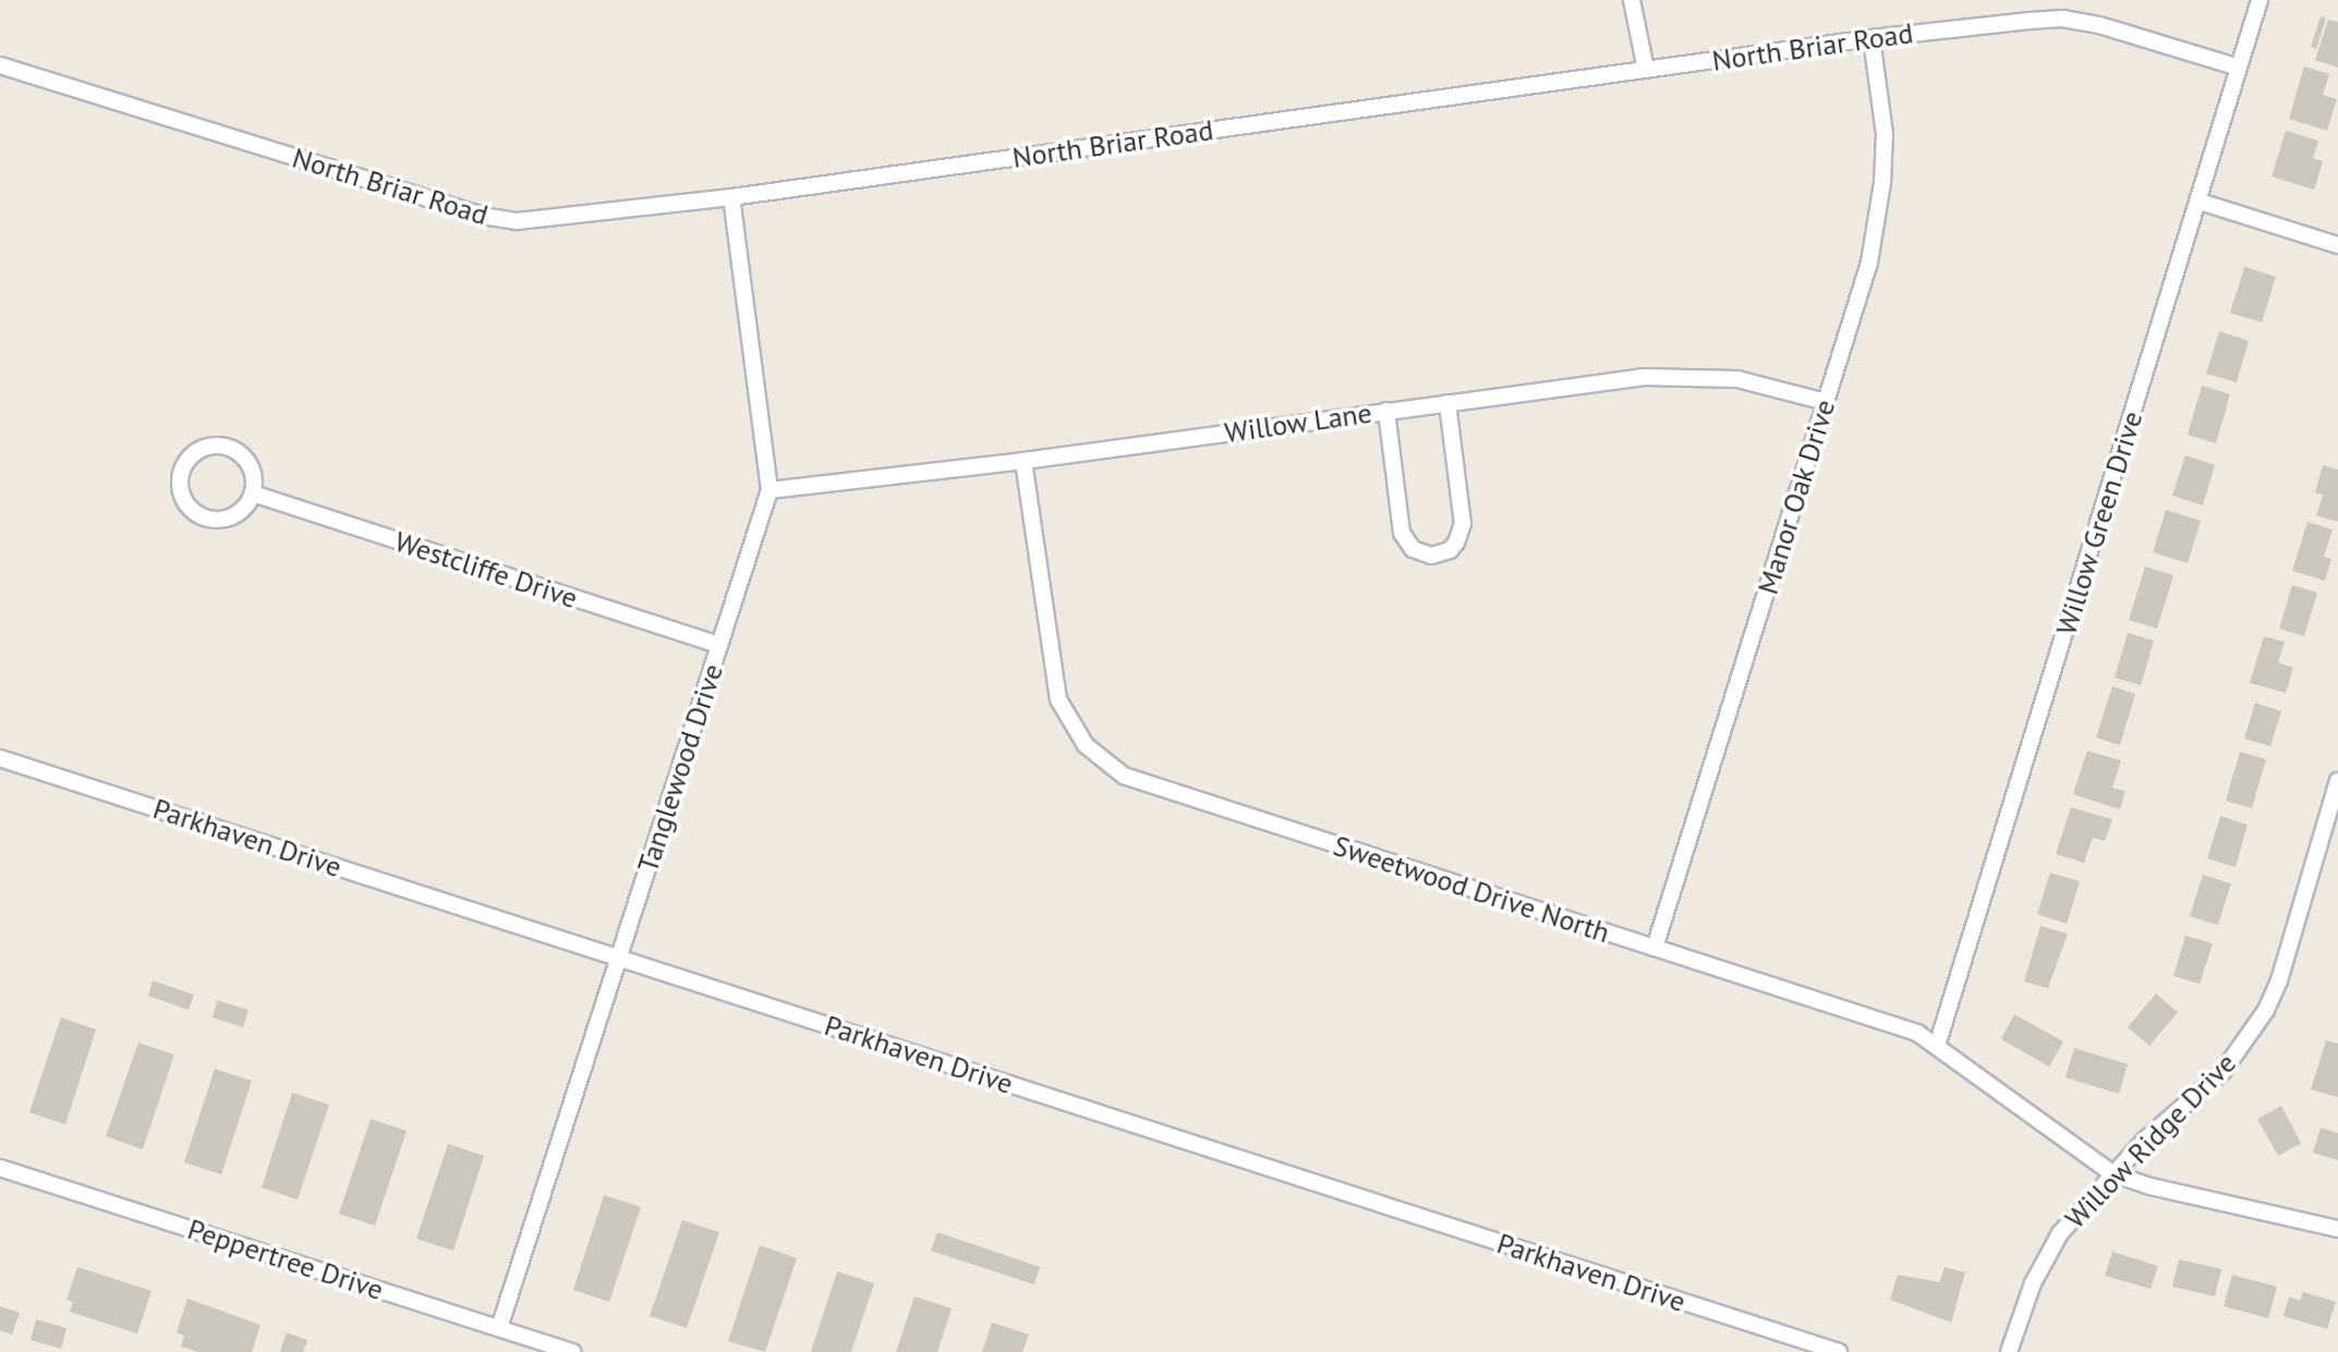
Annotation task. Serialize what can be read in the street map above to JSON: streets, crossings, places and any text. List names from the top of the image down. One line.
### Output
{"streets":{"street":["North Briar Road","Willow Lane","Manor Oak Drive","Willow Green Drive","Westcliffe Drive","Tanglewood Drive","Parkhaven Drive","Sweetwood Drive North","Willow Ridge Drive","Peppertree Drive"]},"crossings":[["North Briar Road","Manor Oak Drive"],["North Briar Road","Willow Green Drive"],["North Briar Road","Tanglewood Drive"],["Willow Lane","Manor Oak Drive"],["Willow Lane","Tanglewood Drive"],["Willow Lane","Sweetwood Drive North"],["Manor Oak Drive","Sweetwood Drive North"],["Willow Green Drive","Sweetwood Drive North"],["Westcliffe Drive","Tanglewood Drive"],["Tanglewood Drive","Parkhaven Drive"],["Tanglewood Drive","Peppertree Drive"],["Sweetwood Drive North","Willow Ridge Drive"]]}
